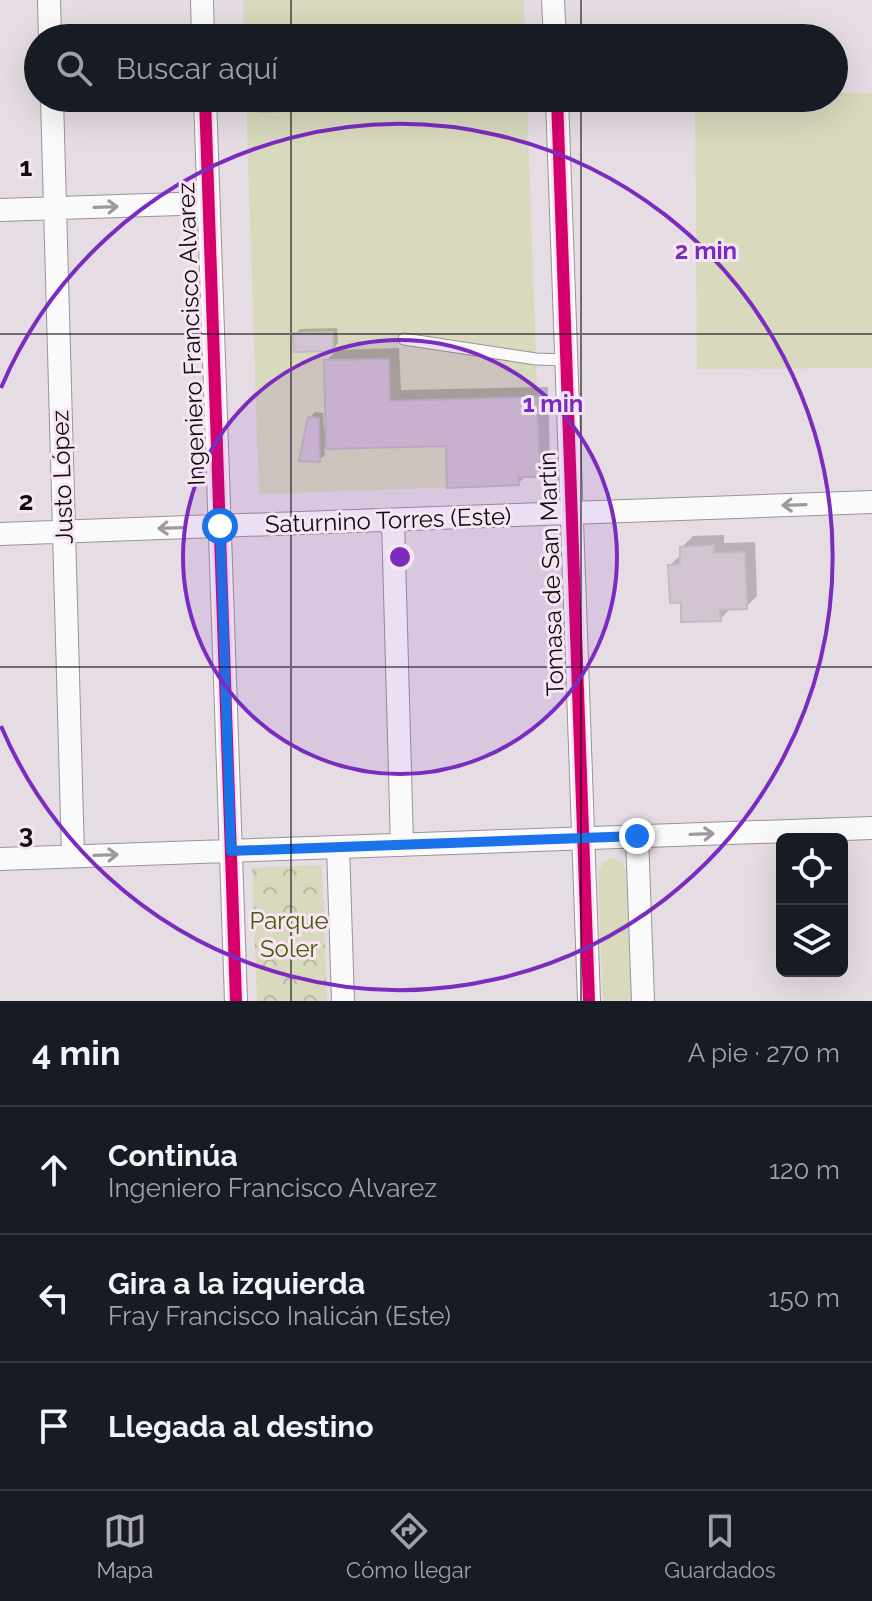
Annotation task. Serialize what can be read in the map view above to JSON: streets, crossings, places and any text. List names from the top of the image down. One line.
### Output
{"streets":{"street":["Ingeniero Francisco Alvarez","Justo López","Saturnino Torres (Este)","Tomasa de San Martín"]},"crossings":[["Ingeniero Francisco Alvarez","Saturnino Torres (Este)"],["Justo López","Saturnino Torres (Este)"],["Saturnino Torres (Este)","Tomasa de San Martín"]],"one_way":["Saturnino Torres (Este)"],"parks":["Parque Soler"],"page":{"search":"Buscar aquí","heading":["4 min","A pie · 270 m"],"list":[["Continúa","Ingeniero Francisco Alvarez","120 m"],["Gira a la izquierda","Fray Francisco Inalicán (Este)","150 m"],"Llegada al destino"],"nav":["Mapa","Cómo llegar","Guardados"]},"grid":{"rows":["1","2","3"]},"rings":["2 min","1 min"]}
